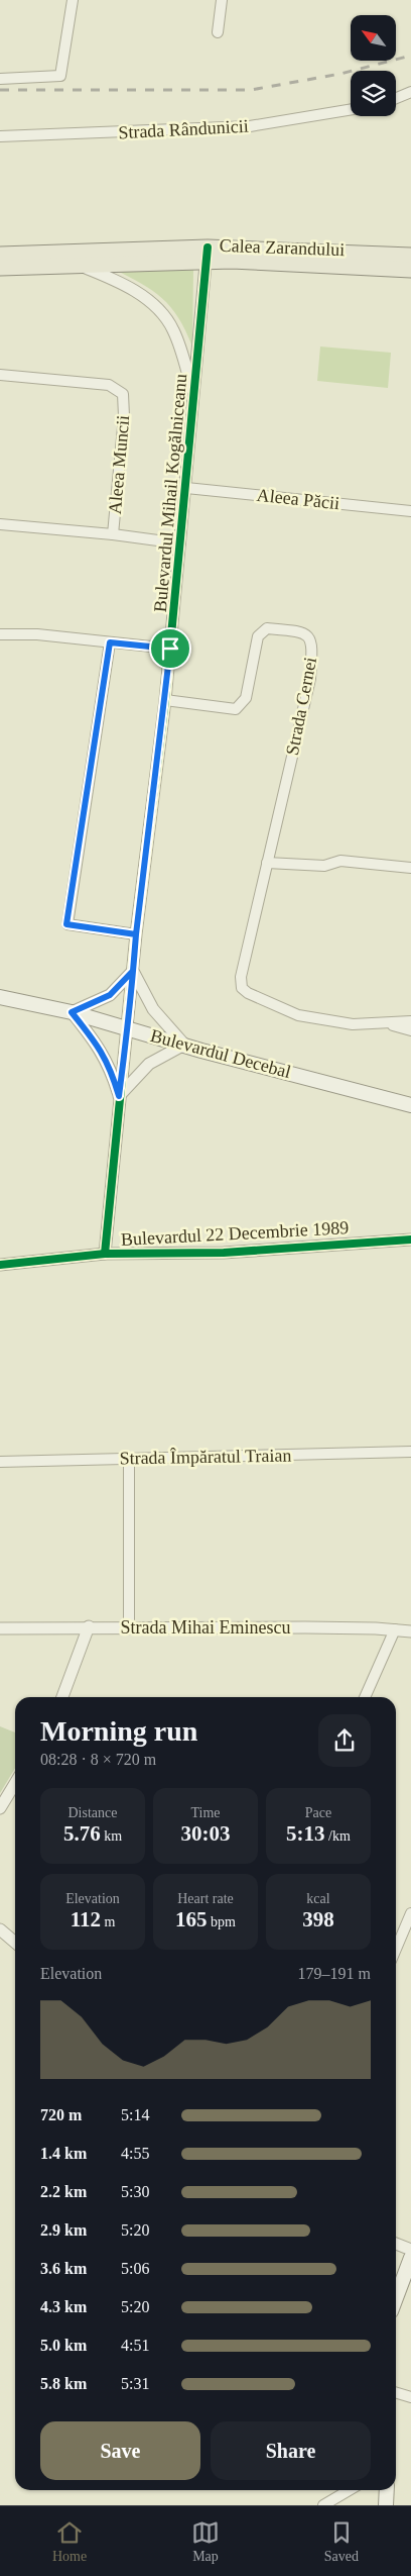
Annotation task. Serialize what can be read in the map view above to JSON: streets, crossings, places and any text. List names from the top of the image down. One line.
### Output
{"streets":{"main road":["Calea Zarandului","Bulevardul Decebal"],"street":["Strada Rândunicii","Aleea Muncii","Bulevardul Mihail Kogălniceanu","Aleea Păcii","Strada Cernei","Bulevardul 22 Decembrie 1989","Strada Împăratul Traian","Strada Mihai Eminescu"]},"crossings":[["Calea Zarandului","Bulevardul Mihail Kogălniceanu"],["Aleea Muncii","Bulevardul Mihail Kogălniceanu"],["Bulevardul Mihail Kogălniceanu","Aleea Păcii"],["Bulevardul Mihail Kogălniceanu","Strada Cernei"],["Bulevardul Mihail Kogălniceanu","Bulevardul Decebal"],["Bulevardul Mihail Kogălniceanu","Bulevardul 22 Decembrie 1989"]],"north":"top left","page":{"heading":["Morning run","08:28 · 8 × 720 m"],"stats":[["Distance","5.76 km"],["Time","30:03"],["Pace","5:13 /km"],["Elevation","112 m"],["Heart rate","165 bpm"],["kcal","398"]],"chart":["Elevation","179–191 m"],"list":[{"name":"720 m","note":"5:14"},{"name":"1.4 km","note":"4:55"},{"name":"2.2 km","note":"5:30"},{"name":"2.9 km","note":"5:20"},{"name":"3.6 km","note":"5:06"},{"name":"4.3 km","note":"5:20"},{"name":"5.0 km","note":"4:51"},{"name":"5.8 km","note":"5:31"}],"buttons":["Save","Share"],"tabs":["Home","Map","Saved"]}}
